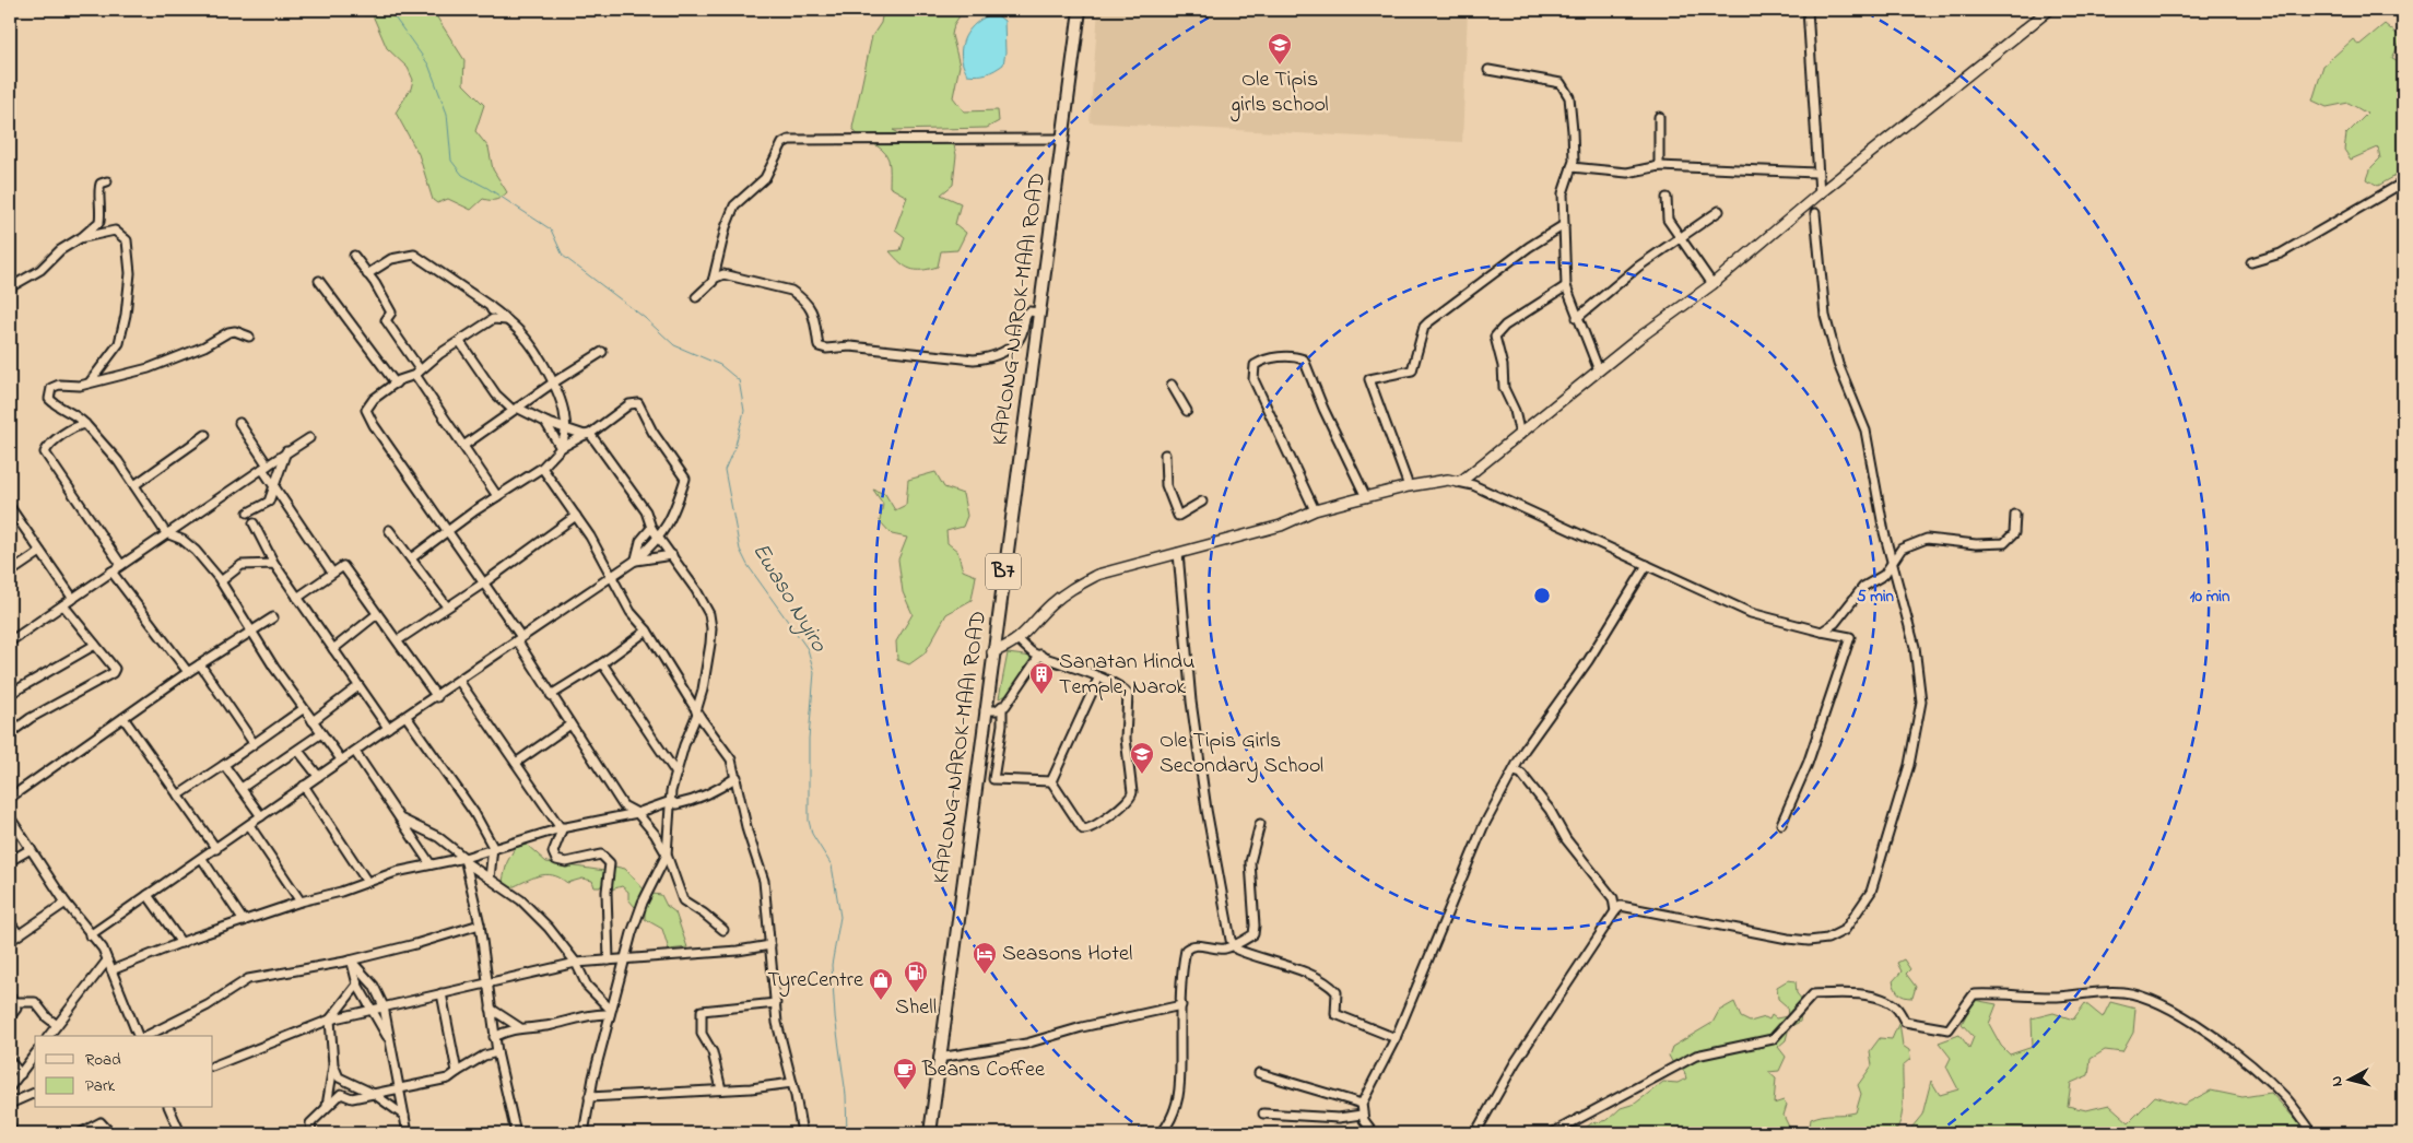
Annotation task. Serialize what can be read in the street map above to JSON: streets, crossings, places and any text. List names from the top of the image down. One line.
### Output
{"streets":{"highway":["KAPLONG-NAROK-MAAI ROAD","B7"]},"water":["Ewaso Nyiro"],"places":{"school or university":["Ole Tipis girls school","Ole Tipis Girls Secondary School"],"building":["Sanatan Hindu Temple, Narok"],"hotel":["Seasons Hotel"],"fuel station":["Shell"],"shop":["TyreCentre"],"cafe":["Beans Coffee"]},"legend":["Road","Park"],"north":"left","rings":["5 min","10 min"]}
